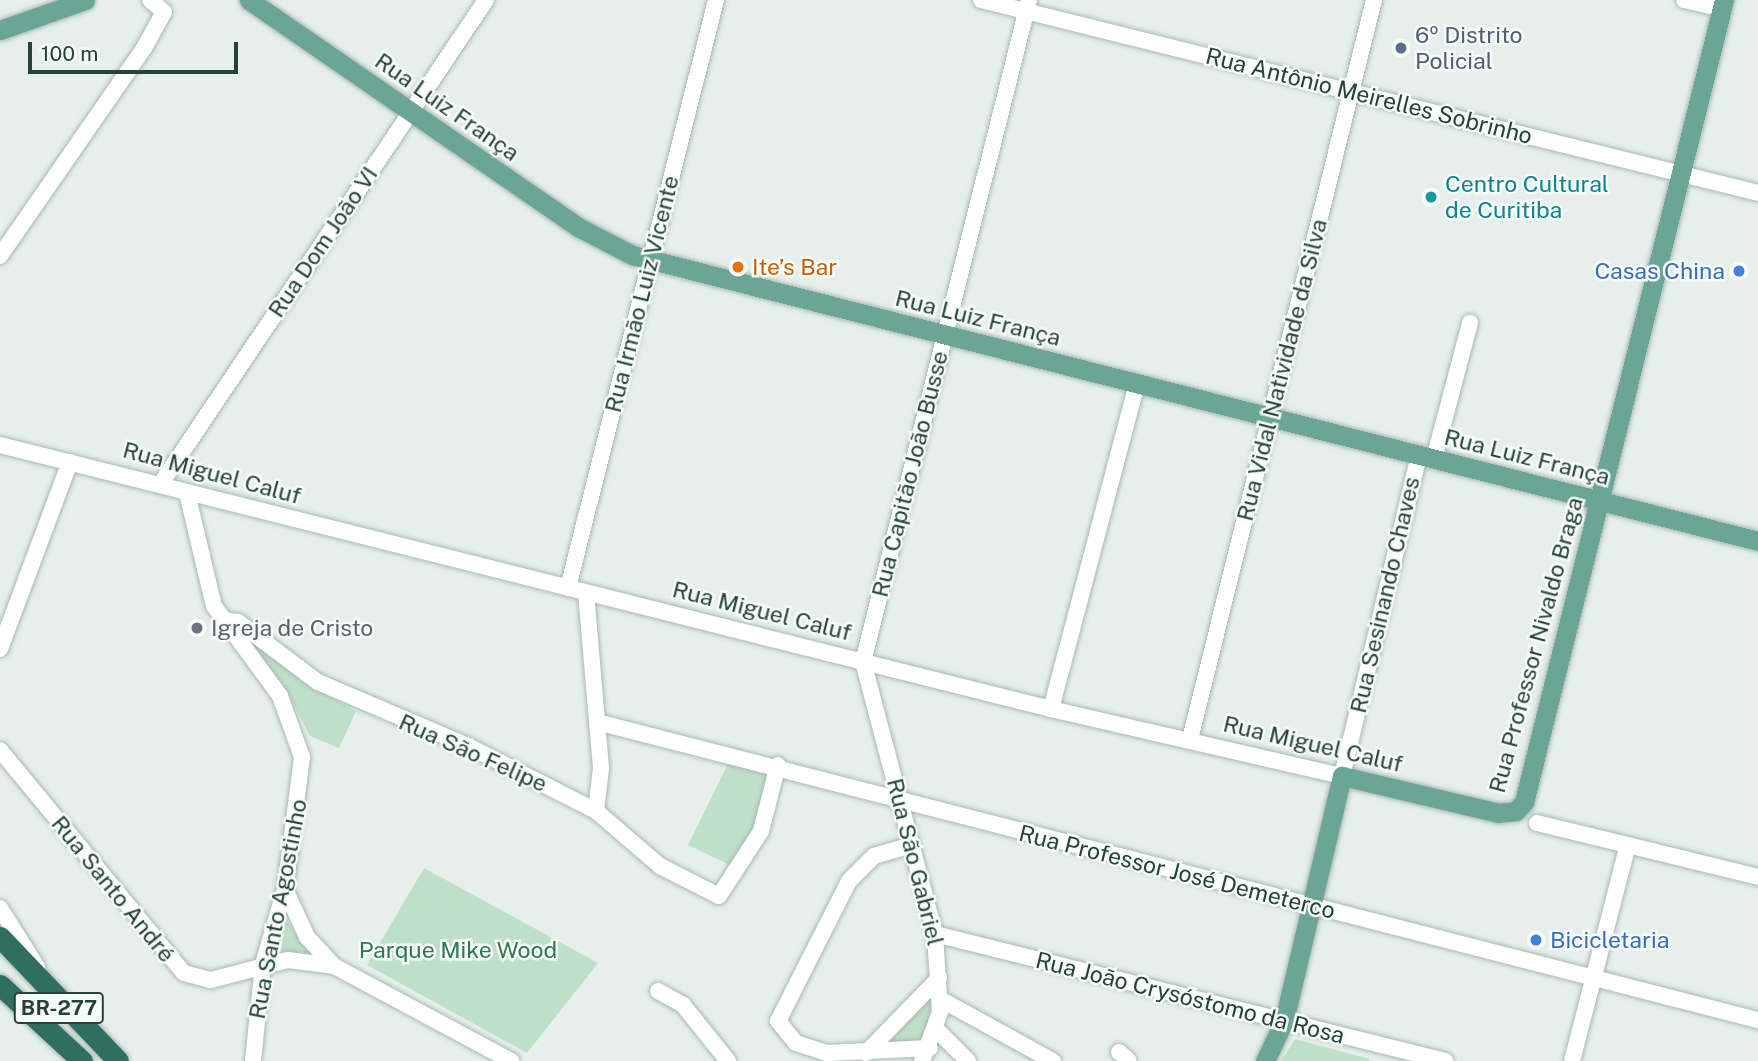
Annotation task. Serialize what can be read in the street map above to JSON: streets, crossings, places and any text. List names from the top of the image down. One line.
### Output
{"streets":{"highway":["BR-277"],"main road":["Rua Luiz França","Rua Miguel Caluf","Rua Professor Nivaldo Braga"],"street":["Rua Antônio Meirelles Sobrinho","Rua Dom João VI","Rua Irmão Luiz Vicente","Rua Vidal Natividade da Silva","Rua Capitão João Busse","Rua Sesinando Chaves","Rua São Felipe","Rua São Gabriel","Rua Professor José Demeterco","Rua Santo André","Rua Santo Agostinho","Rua João Crysóstomo da Rosa"]},"crossings":[["Rua Antônio Meirelles Sobrinho","Rua Vidal Natividade da Silva"],["Rua Antônio Meirelles Sobrinho","Rua Capitão João Busse"],["Rua Antônio Meirelles Sobrinho","Rua Professor Nivaldo Braga"],["Rua Luiz França","Rua Dom João VI"],["Rua Luiz França","Rua Irmão Luiz Vicente"],["Rua Luiz França","Rua Vidal Natividade da Silva"],["Rua Luiz França","Rua Capitão João Busse"],["Rua Luiz França","Rua Sesinando Chaves"],["Rua Luiz França","Rua Professor Nivaldo Braga"],["Rua Dom João VI","Rua Miguel Caluf"],["Rua Irmão Luiz Vicente","Rua Miguel Caluf"],["Rua Vidal Natividade da Silva","Rua Miguel Caluf"],["Rua Miguel Caluf","Rua Capitão João Busse"],["Rua Miguel Caluf","Rua Sesinando Chaves"],["Rua Miguel Caluf","Rua Professor Nivaldo Braga"],["Rua Miguel Caluf","Rua São Gabriel"],["Rua Miguel Caluf","Rua Santo Agostinho"],["Rua Capitão João Busse","Rua São Gabriel"],["Rua São Felipe","Rua Professor José Demeterco"],["Rua São Felipe","Rua Santo Agostinho"],["Rua São Gabriel","Rua Professor José Demeterco"],["Rua São Gabriel","Rua João Crysóstomo da Rosa"],["Rua Santo André","Rua Santo Agostinho"]],"parks":["Parque Mike Wood"],"places":["6º Distrito Policial","Centro Cultural de Curitiba","Ite’s Bar","Casas China","Igreja de Cristo","Bicicletaria"],"scale_bar":"100 m"}
